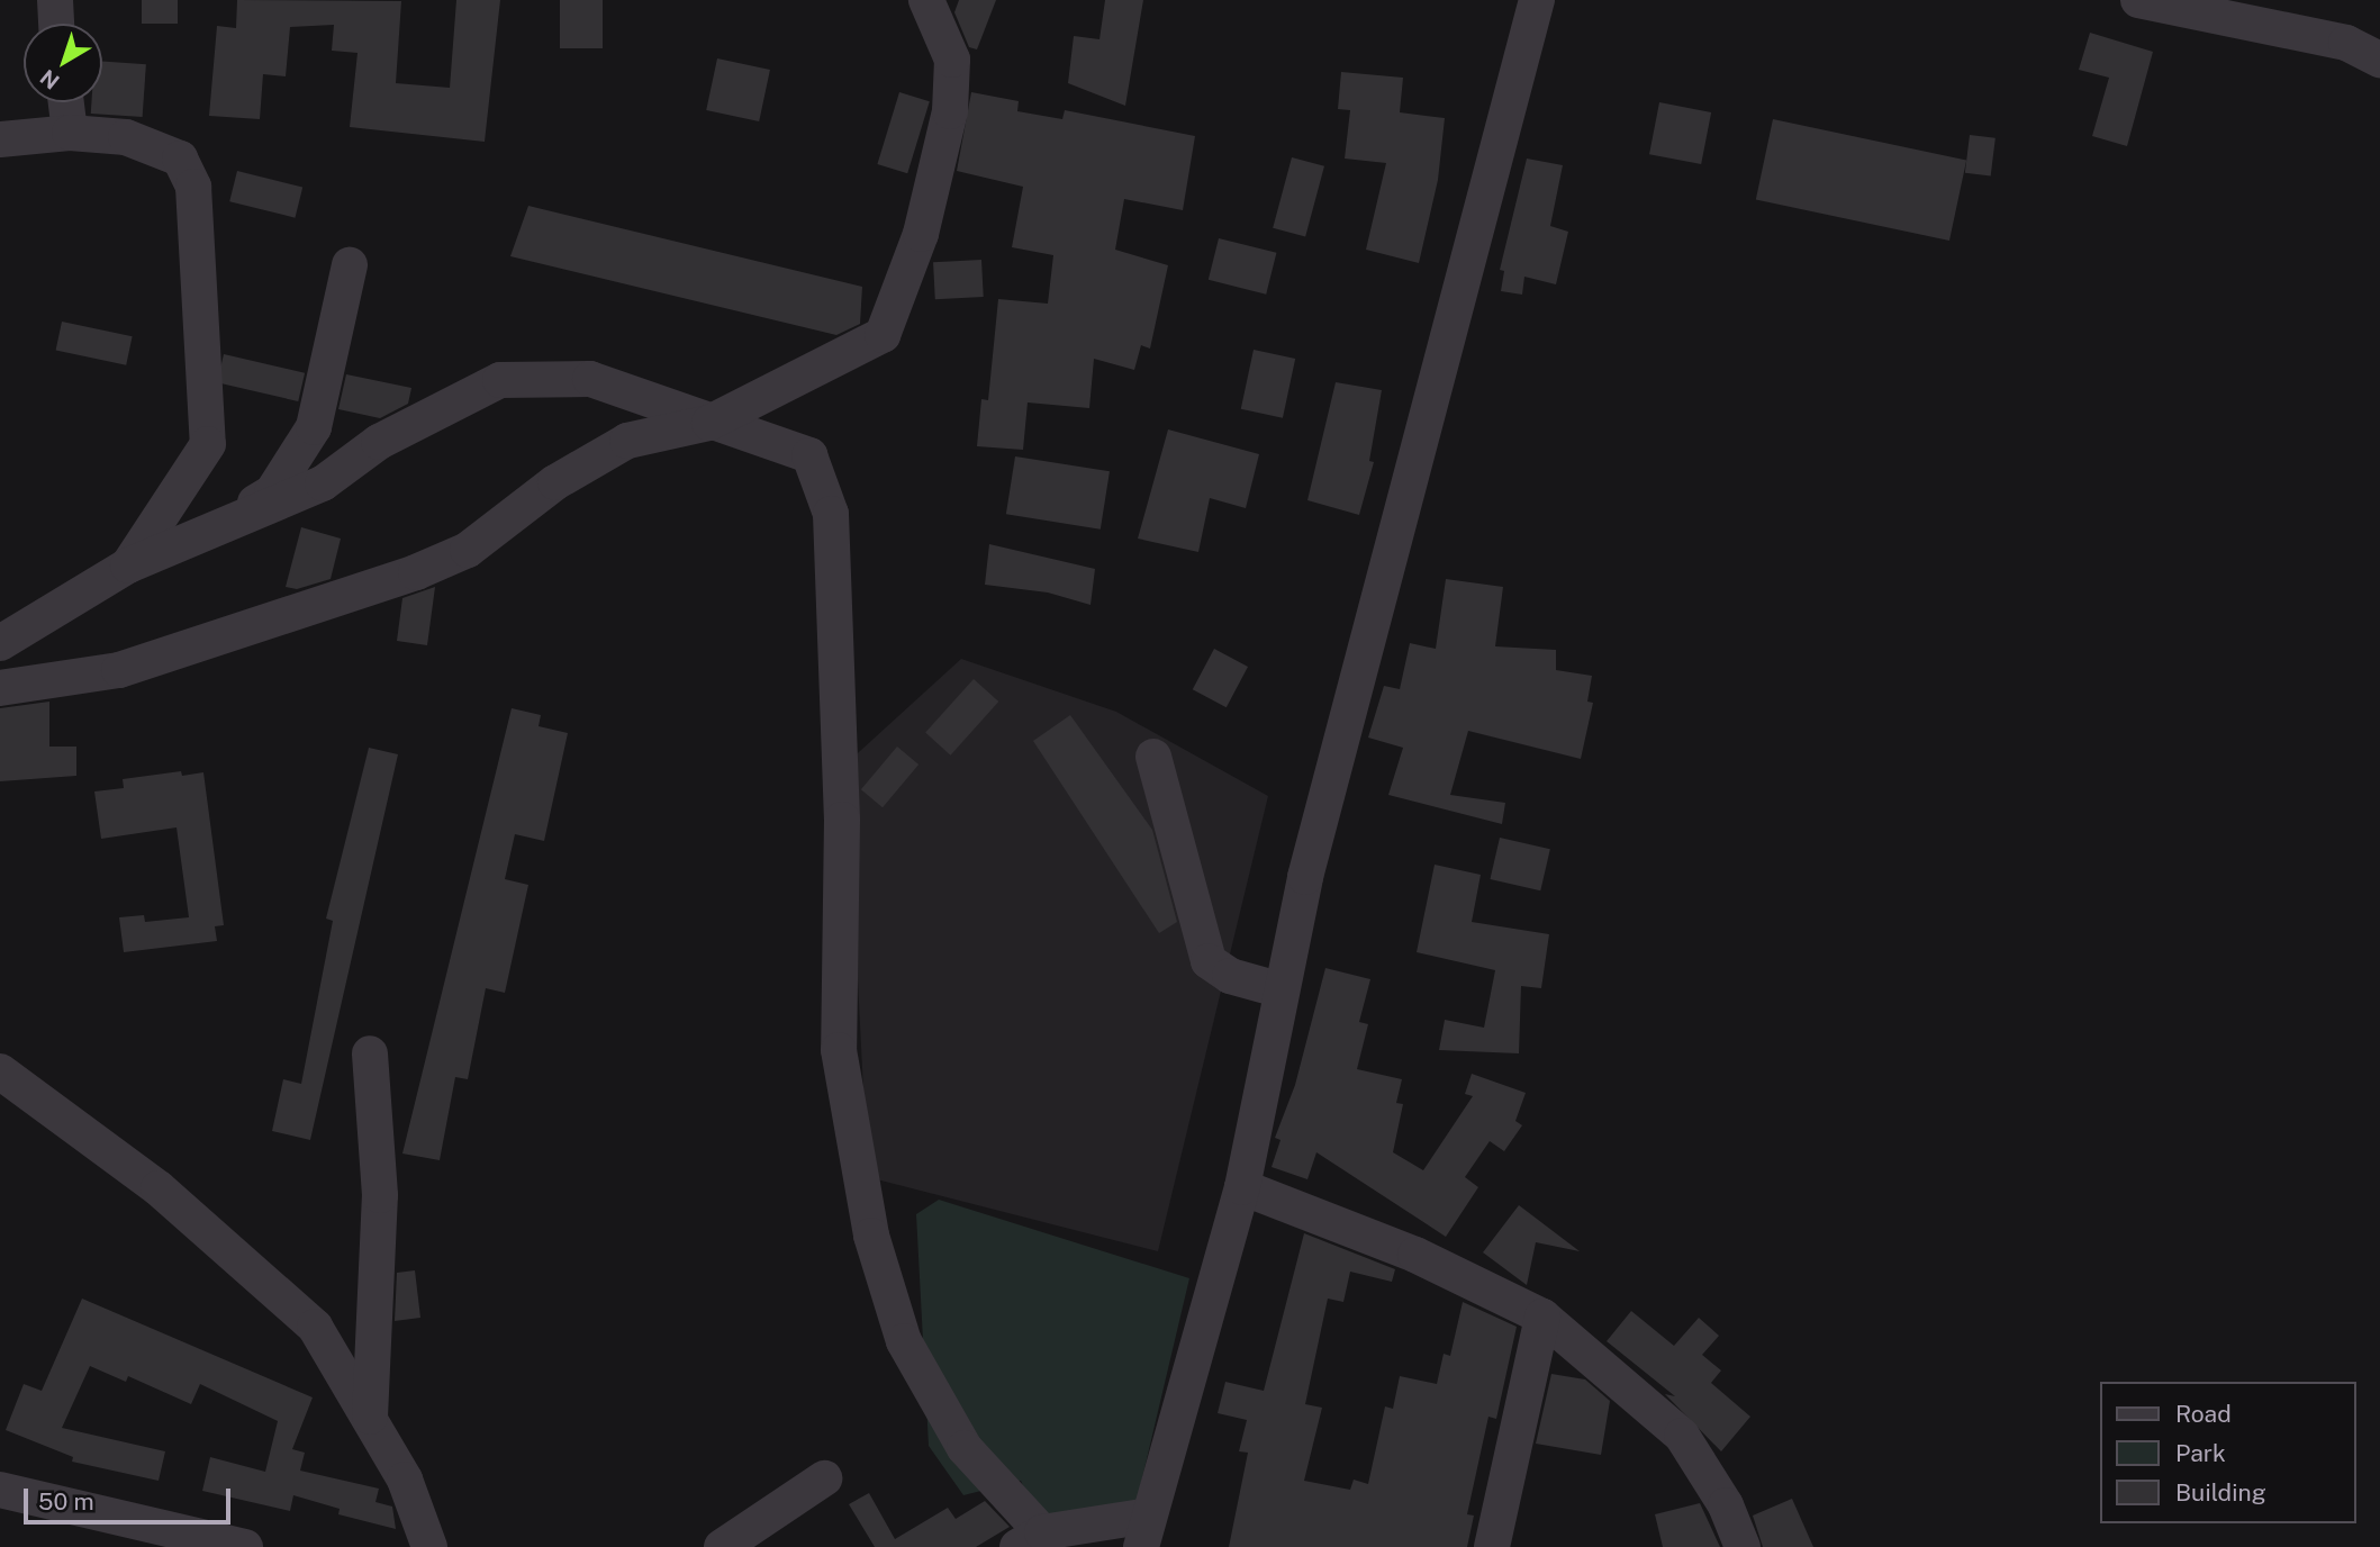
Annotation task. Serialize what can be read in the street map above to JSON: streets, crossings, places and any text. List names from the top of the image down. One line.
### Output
{"legend":["Road","Park","Building"],"scale_bar":"50 m","north":"bottom left"}
